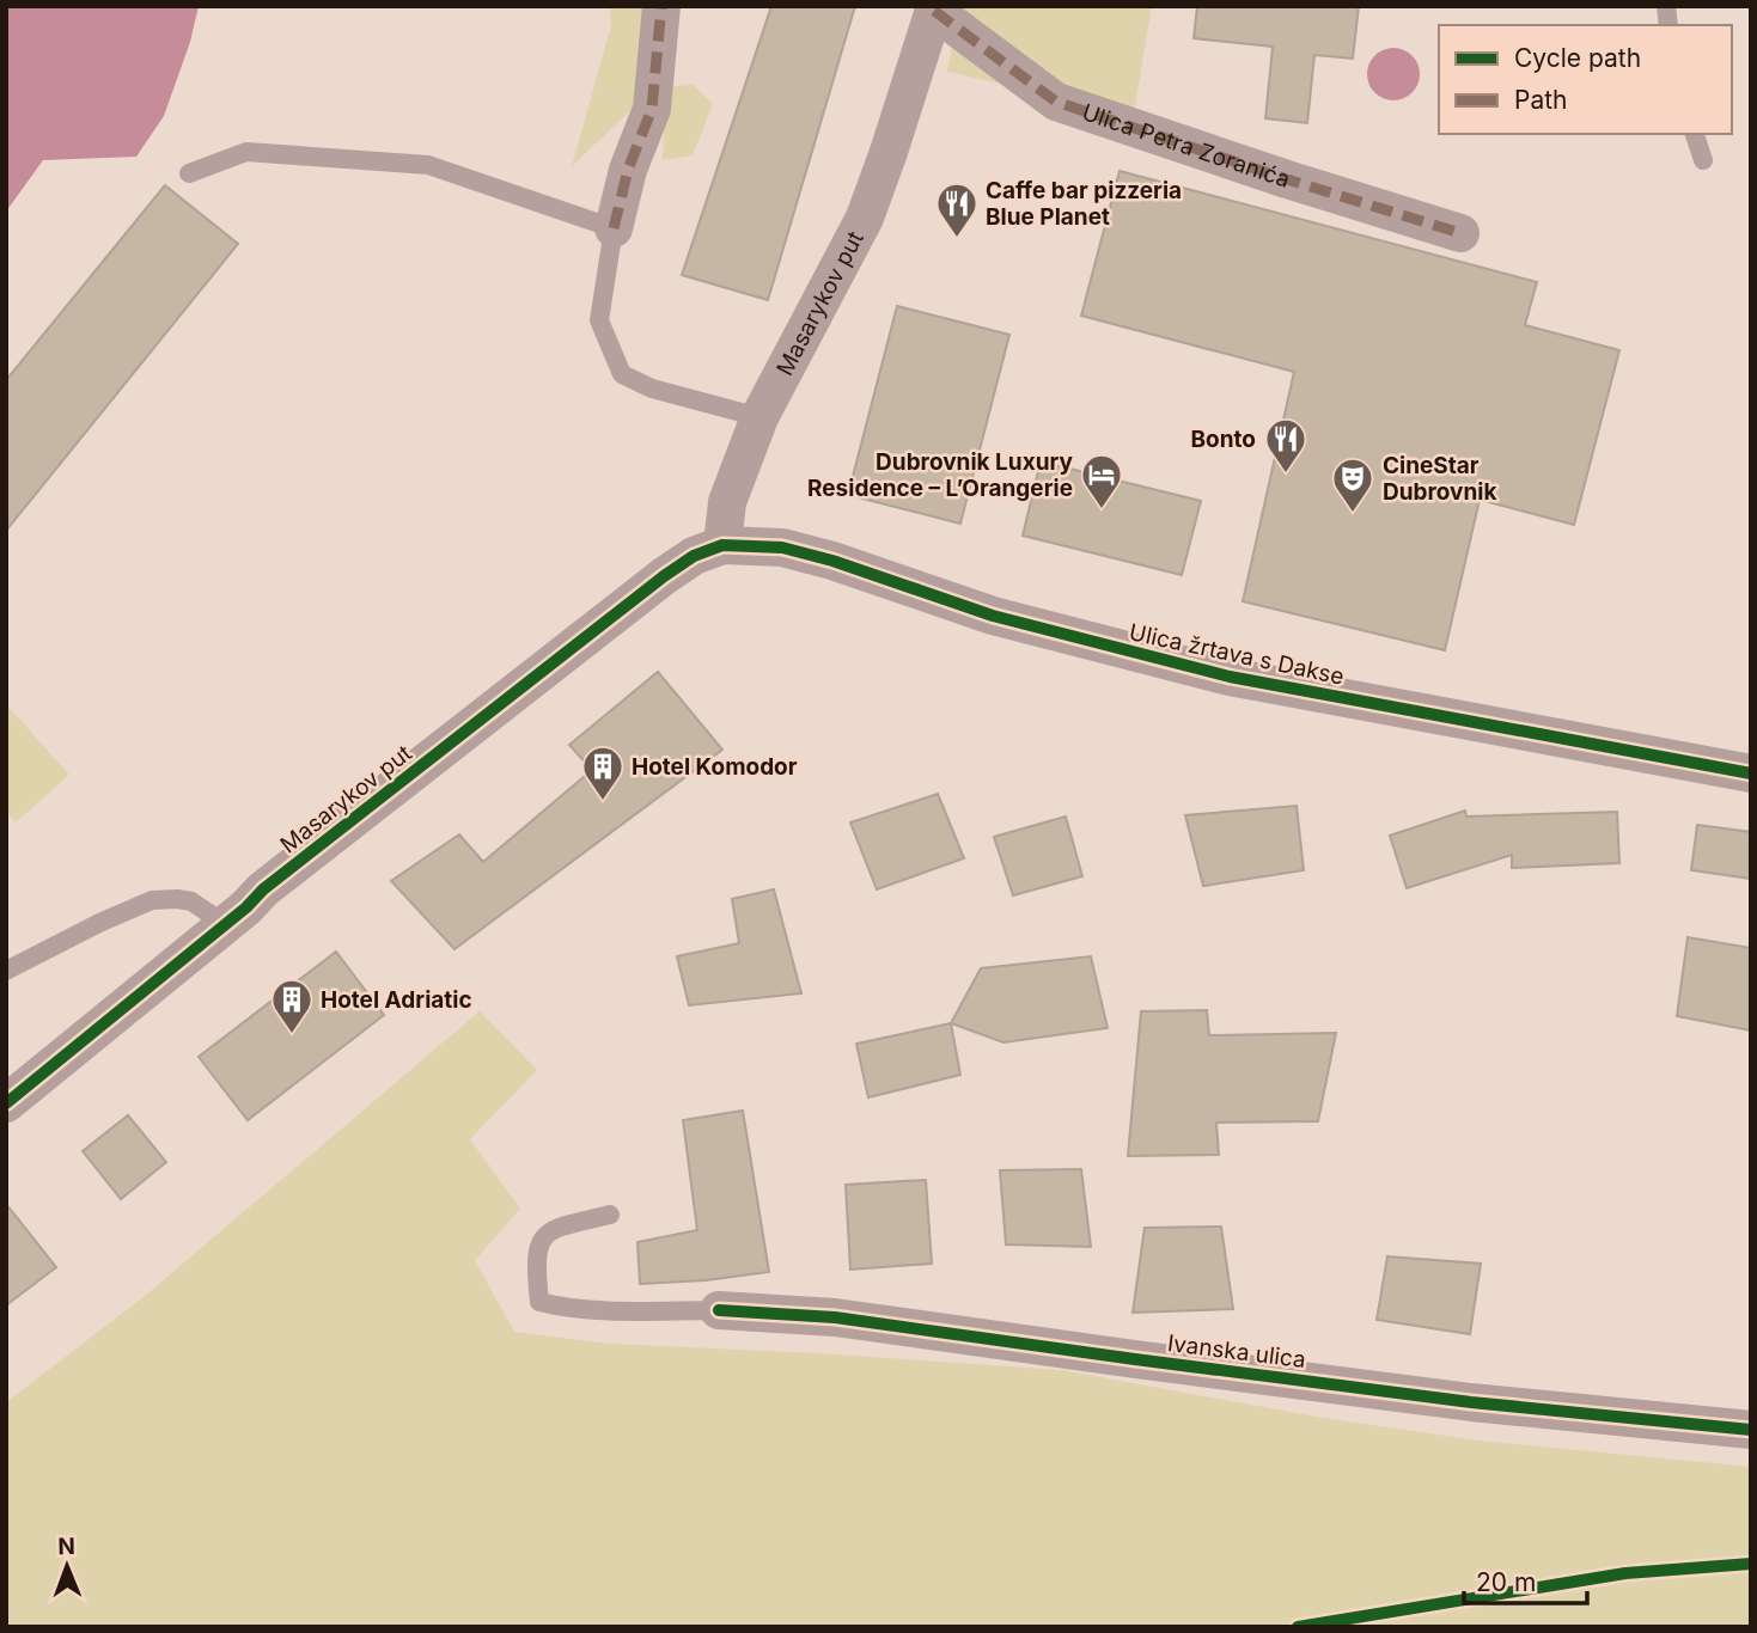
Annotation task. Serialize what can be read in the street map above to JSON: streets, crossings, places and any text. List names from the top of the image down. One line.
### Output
{"streets":{"street":["Ulica Petra Zoranića","Masarykov put","Ulica žrtava s Dakse","Ivanska ulica"]},"crossings":[["Ulica Petra Zoranića","Masarykov put"],["Masarykov put","Ulica žrtava s Dakse"]],"places":{"restaurant":["Caffe bar pizzeria Blue Planet","Bonto"],"hotel":["Dubrovnik Luxury Residence – L’Orangerie"],"theatre":["CineStar Dubrovnik"],"building":["Hotel Komodor","Hotel Adriatic"]},"legend":["Cycle path","Path"],"scale_bar":"20 m","north":"top"}
